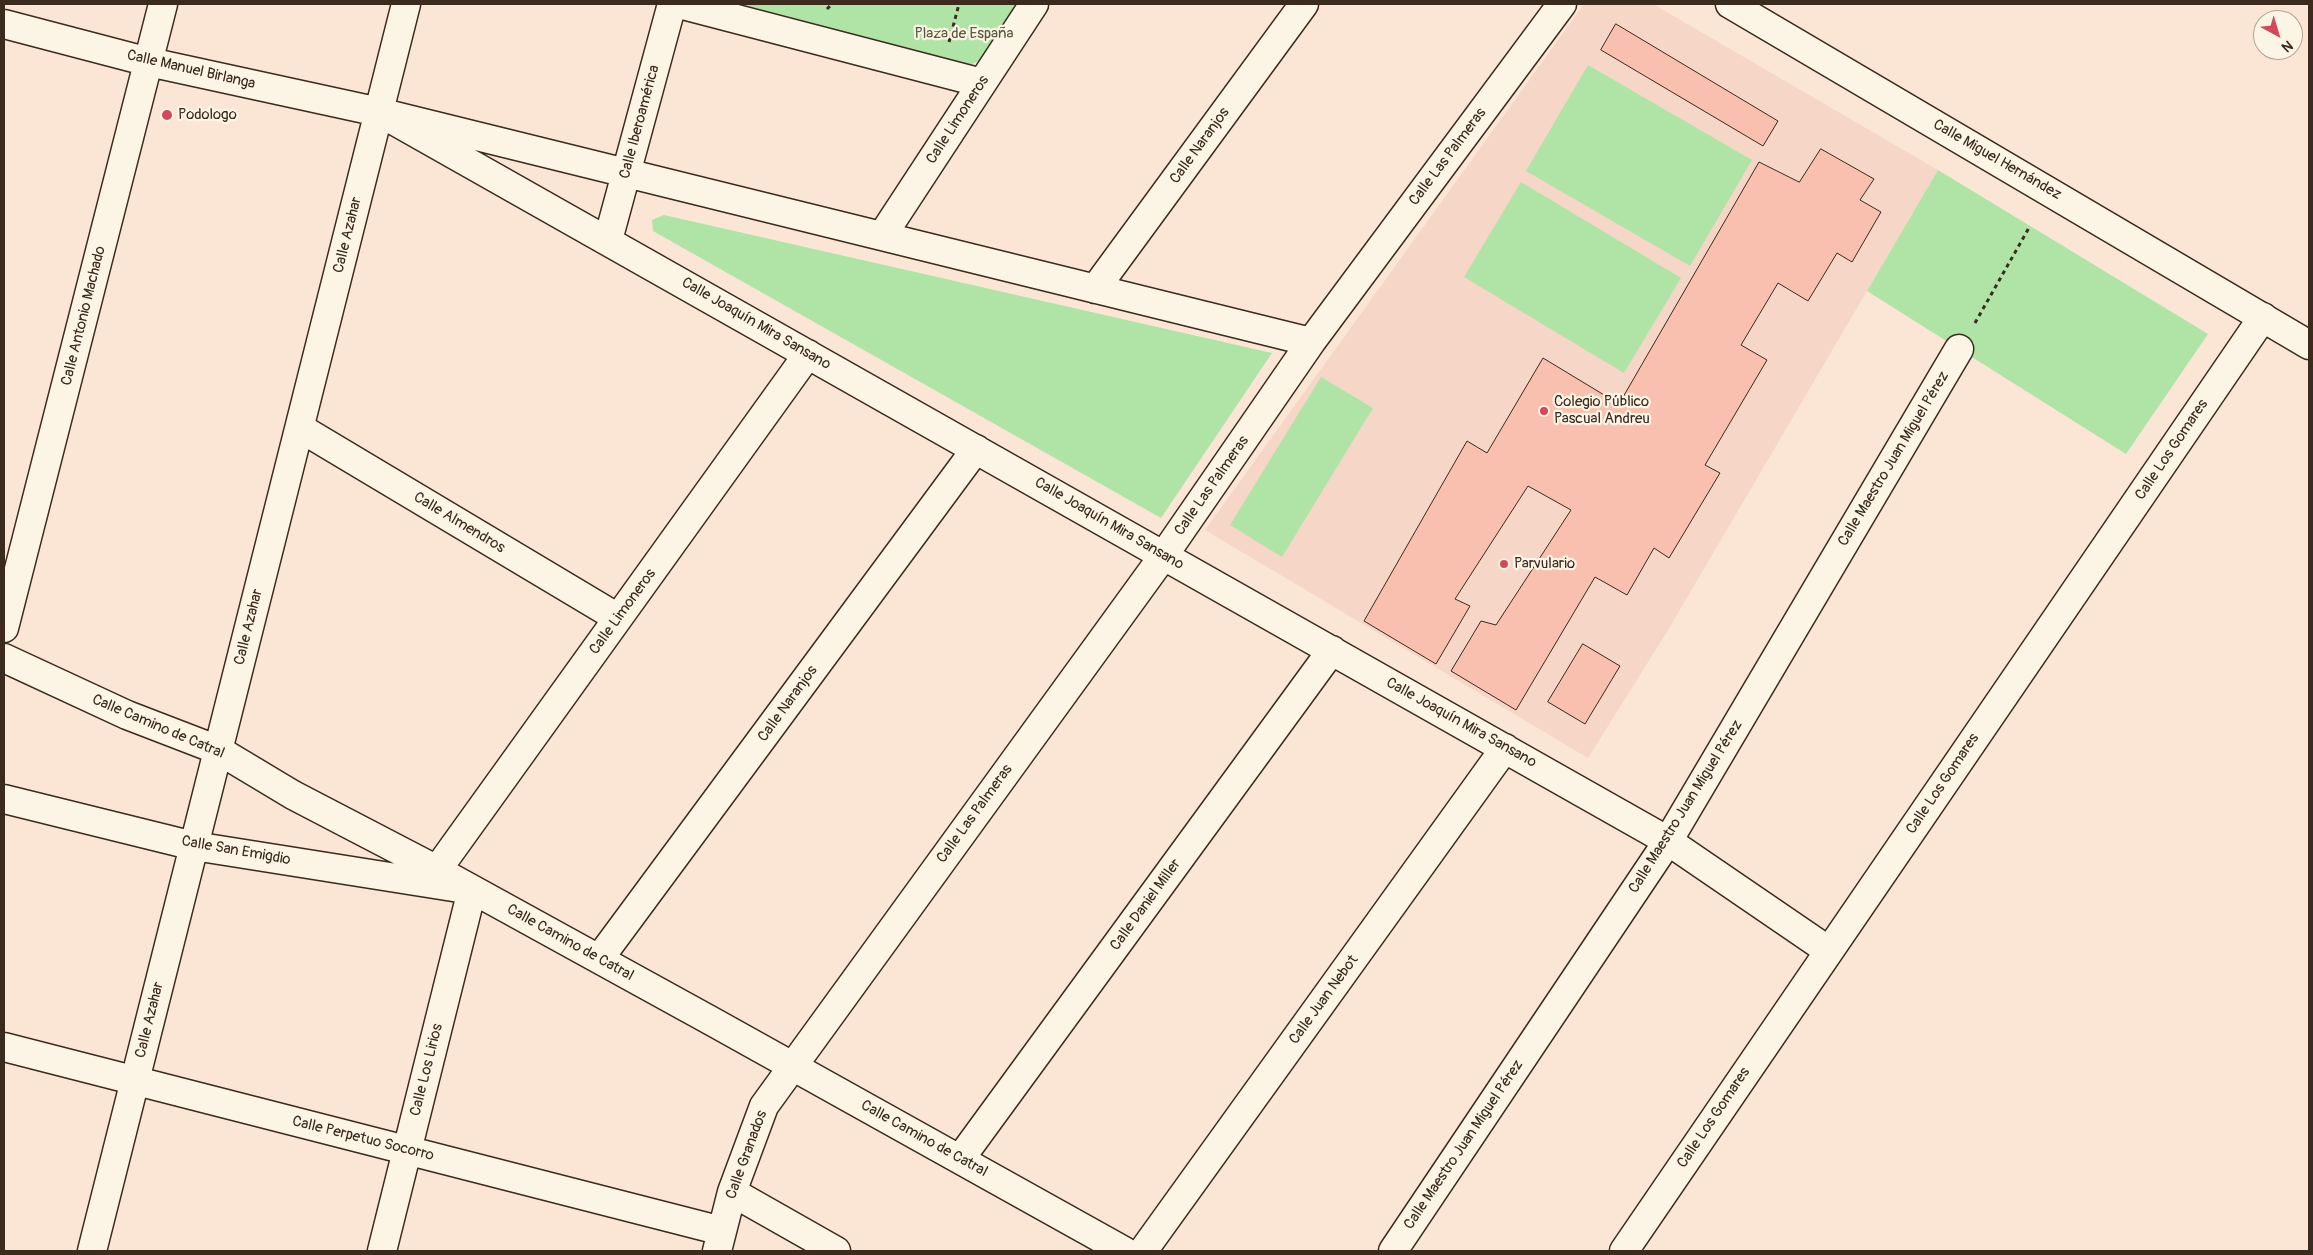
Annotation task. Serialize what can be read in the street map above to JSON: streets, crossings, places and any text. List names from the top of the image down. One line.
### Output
{"streets":{"street":["Calle Manuel Birlanga","Calle Limoneros","Calle Iberoamérica","Calle Naranjos","Calle Las Palmeras","Calle Miguel Hernández","Calle Azahar","Calle Antonio Machado","Calle Joaquín Mira Sansano","Calle Los Gomares","Calle Maestro Juan Miguel Pérez","Calle Almendros","Calle Camino de Catral","Calle San Emigdio","Calle Daniel Miller","Calle Juan Nebot","Calle Los Lirios","Calle Perpetuo Socorro","Calle Granados"]},"crossings":[["Calle Manuel Birlanga","Calle Limoneros"],["Calle Manuel Birlanga","Calle Iberoamérica"],["Calle Manuel Birlanga","Calle Naranjos"],["Calle Manuel Birlanga","Calle Las Palmeras"],["Calle Manuel Birlanga","Calle Azahar"],["Calle Manuel Birlanga","Calle Antonio Machado"],["Calle Manuel Birlanga","Calle Joaquín Mira Sansano"],["Calle Limoneros","Calle Joaquín Mira Sansano"],["Calle Limoneros","Calle Almendros"],["Calle Limoneros","Calle Camino de Catral"],["Calle Iberoamérica","Calle Joaquín Mira Sansano"],["Calle Naranjos","Calle Joaquín Mira Sansano"],["Calle Naranjos","Calle Camino de Catral"],["Calle Las Palmeras","Calle Joaquín Mira Sansano"],["Calle Las Palmeras","Calle Camino de Catral"],["Calle Las Palmeras","Calle Granados"],["Calle Miguel Hernández","Calle Los Gomares"],["Calle Azahar","Calle Joaquín Mira Sansano"],["Calle Azahar","Calle Almendros"],["Calle Azahar","Calle Camino de Catral"],["Calle Azahar","Calle San Emigdio"],["Calle Azahar","Calle Perpetuo Socorro"],["Calle Joaquín Mira Sansano","Calle Los Gomares"],["Calle Joaquín Mira Sansano","Calle Maestro Juan Miguel Pérez"],["Calle Joaquín Mira Sansano","Calle Daniel Miller"],["Calle Joaquín Mira Sansano","Calle Juan Nebot"],["Calle Camino de Catral","Calle San Emigdio"],["Calle Camino de Catral","Calle Daniel Miller"],["Calle Camino de Catral","Calle Los Lirios"],["Calle Camino de Catral","Calle Granados"],["Calle San Emigdio","Calle Los Lirios"],["Calle Los Lirios","Calle Perpetuo Socorro"],["Calle Perpetuo Socorro","Calle Granados"]],"parks":["Plaza de España"],"places":["Podologo","Colegio Público Pascual Andreu","Parvulario"],"north":"bottom right"}
